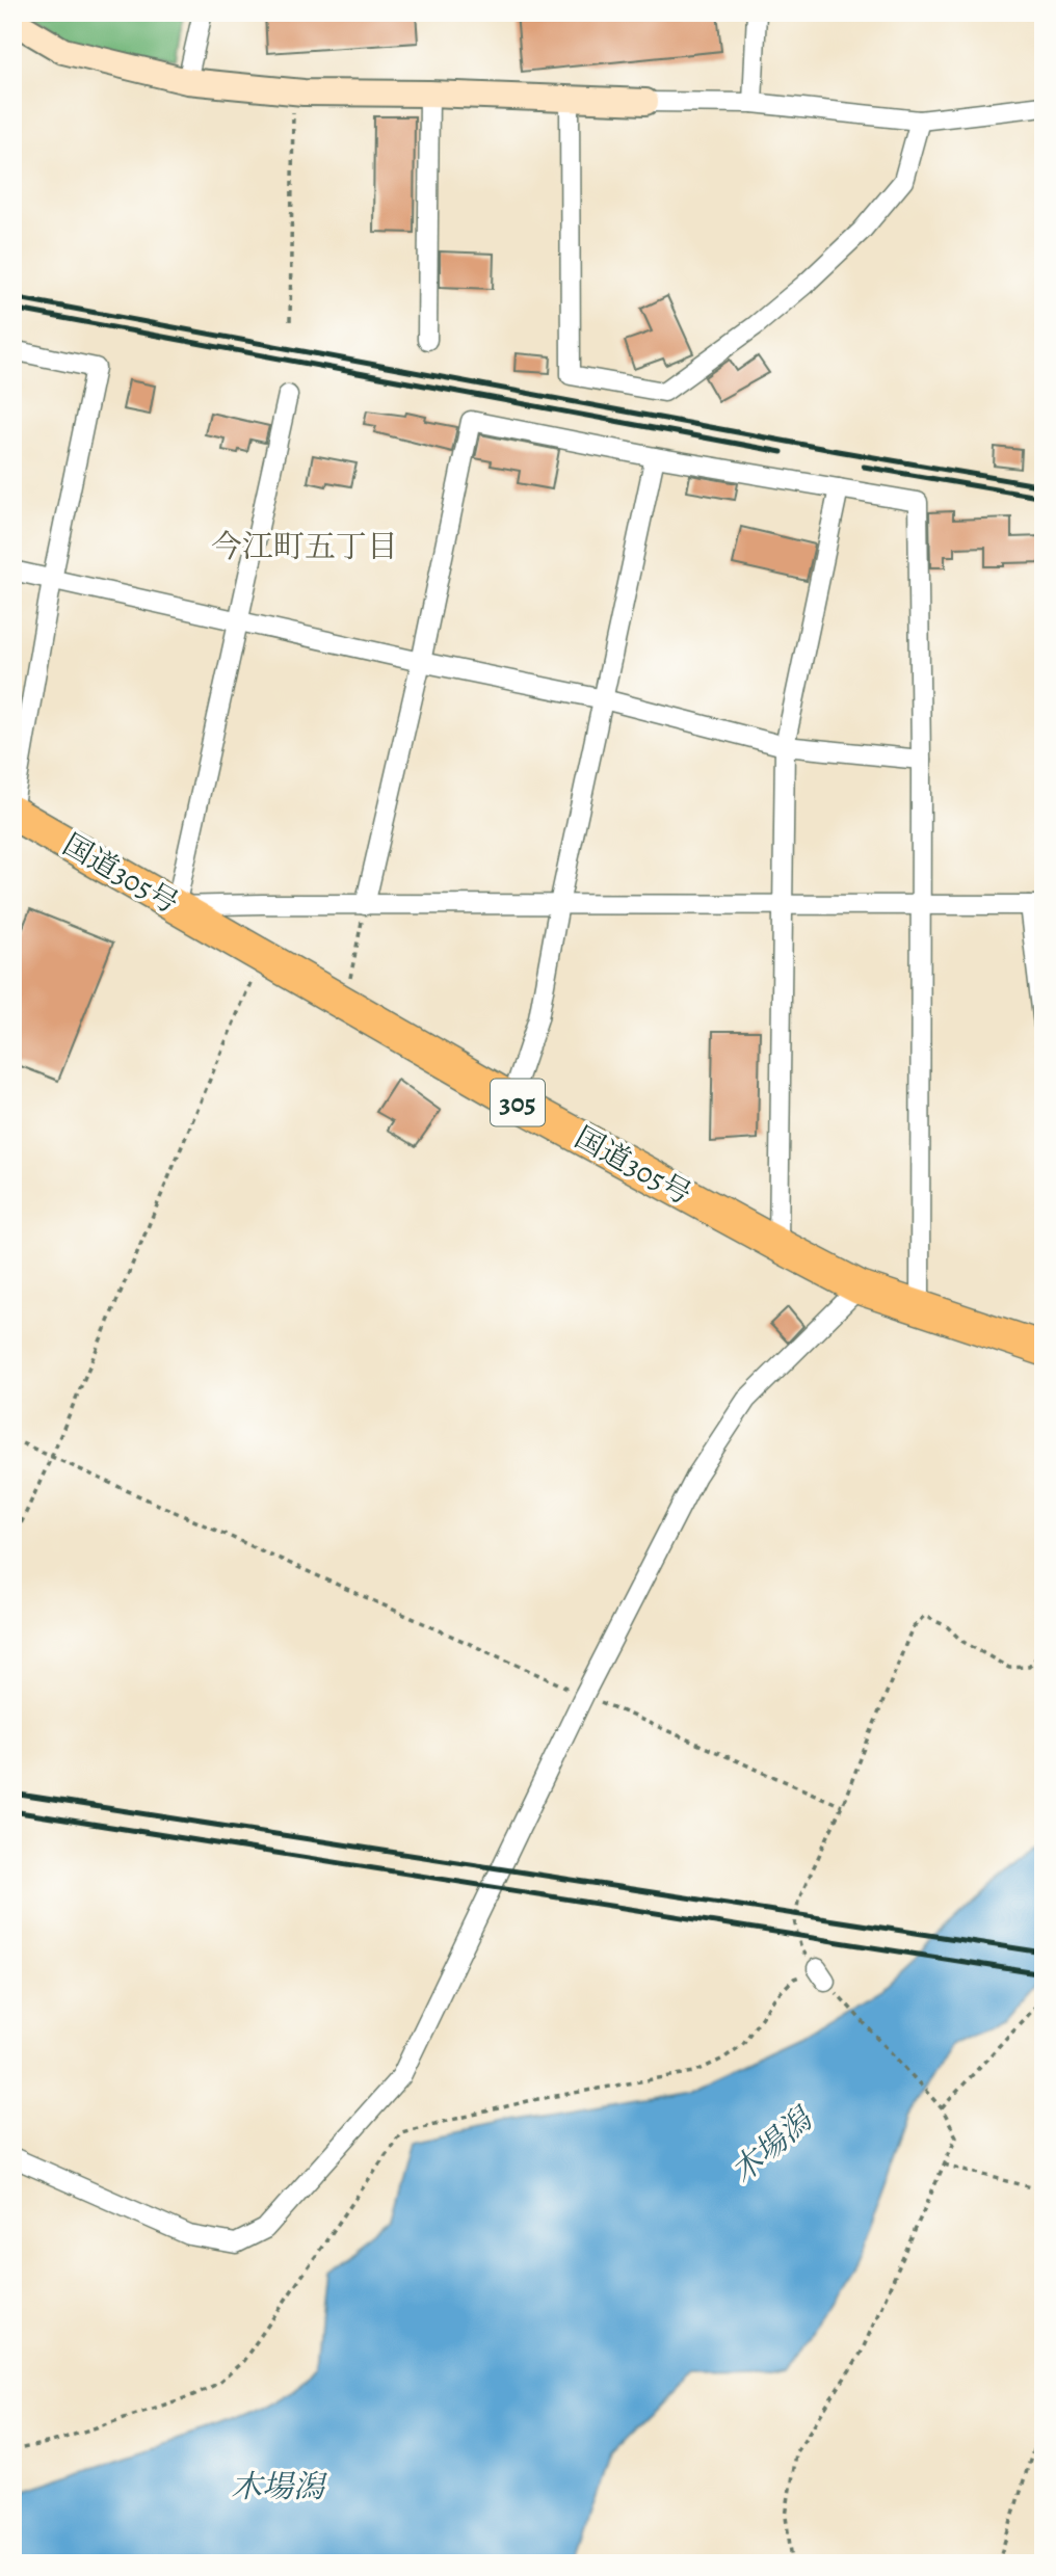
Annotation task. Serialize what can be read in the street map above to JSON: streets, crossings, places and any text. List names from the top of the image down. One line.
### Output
{"streets":{"highway":["国道305号","305"]},"districts":["今江町五丁目"],"water":["木場潟"]}
